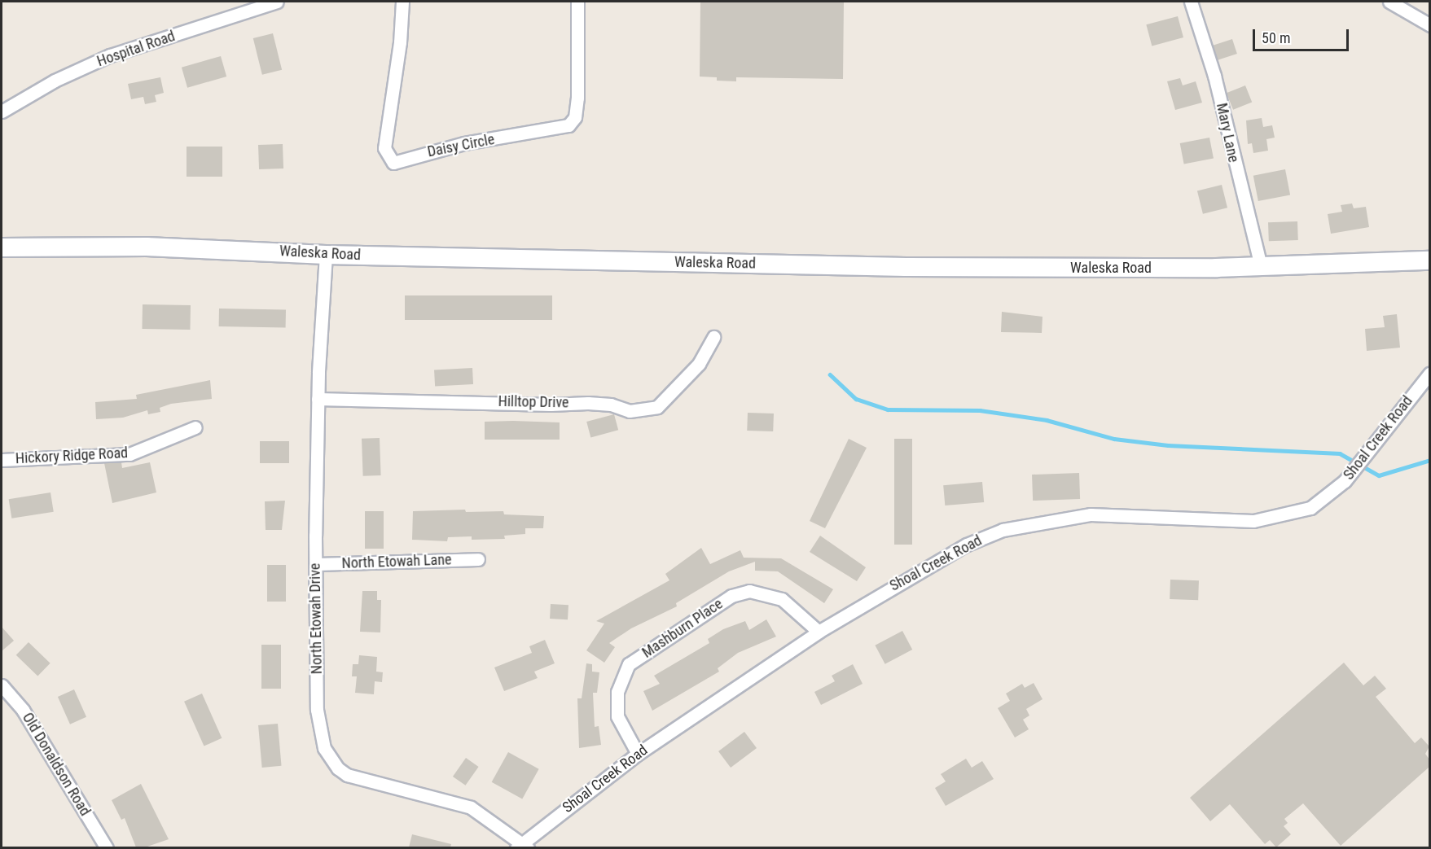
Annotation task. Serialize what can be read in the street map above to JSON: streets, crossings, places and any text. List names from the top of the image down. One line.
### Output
{"streets":{"main road":["Waleska Road"],"street":["Hospital Road","Mary Lane","Daisy Circle","Hilltop Drive","Shoal Creek Road","Hickory Ridge Road","North Etowah Lane","North Etowah Drive","Mashburn Place","Old Donaldson Road"]},"crossings":[["Mary Lane","Waleska Road"],["Waleska Road","North Etowah Drive"],["Hilltop Drive","North Etowah Drive"],["Shoal Creek Road","North Etowah Drive"],["Shoal Creek Road","Mashburn Place"],["North Etowah Lane","North Etowah Drive"]],"scale_bar":"50 m"}
